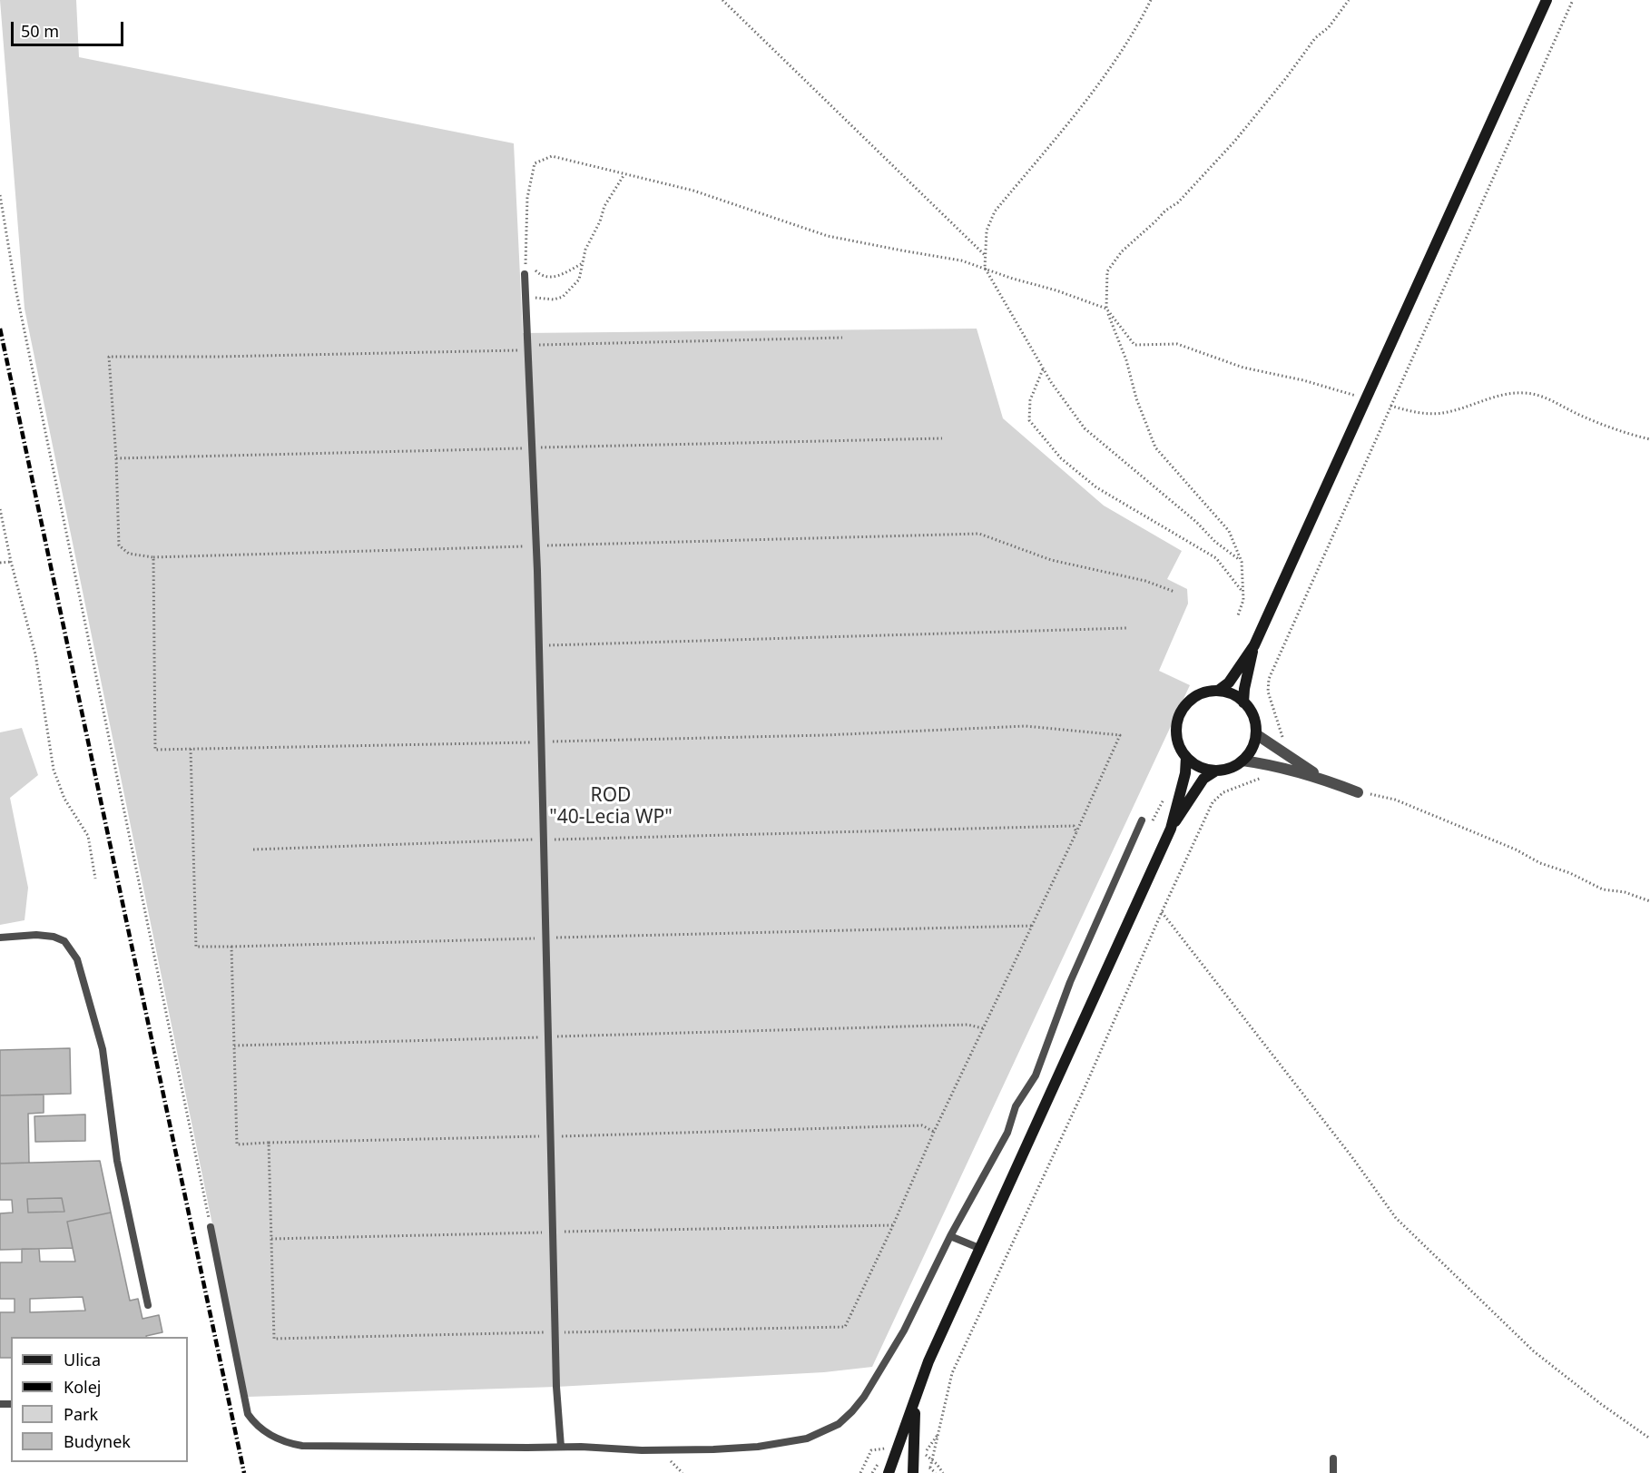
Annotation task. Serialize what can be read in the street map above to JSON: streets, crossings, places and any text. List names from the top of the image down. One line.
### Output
{"parks":["ROD \"40-Lecia WP\""],"legend":["Ulica","Kolej","Park","Budynek"],"scale_bar":"50 m"}
